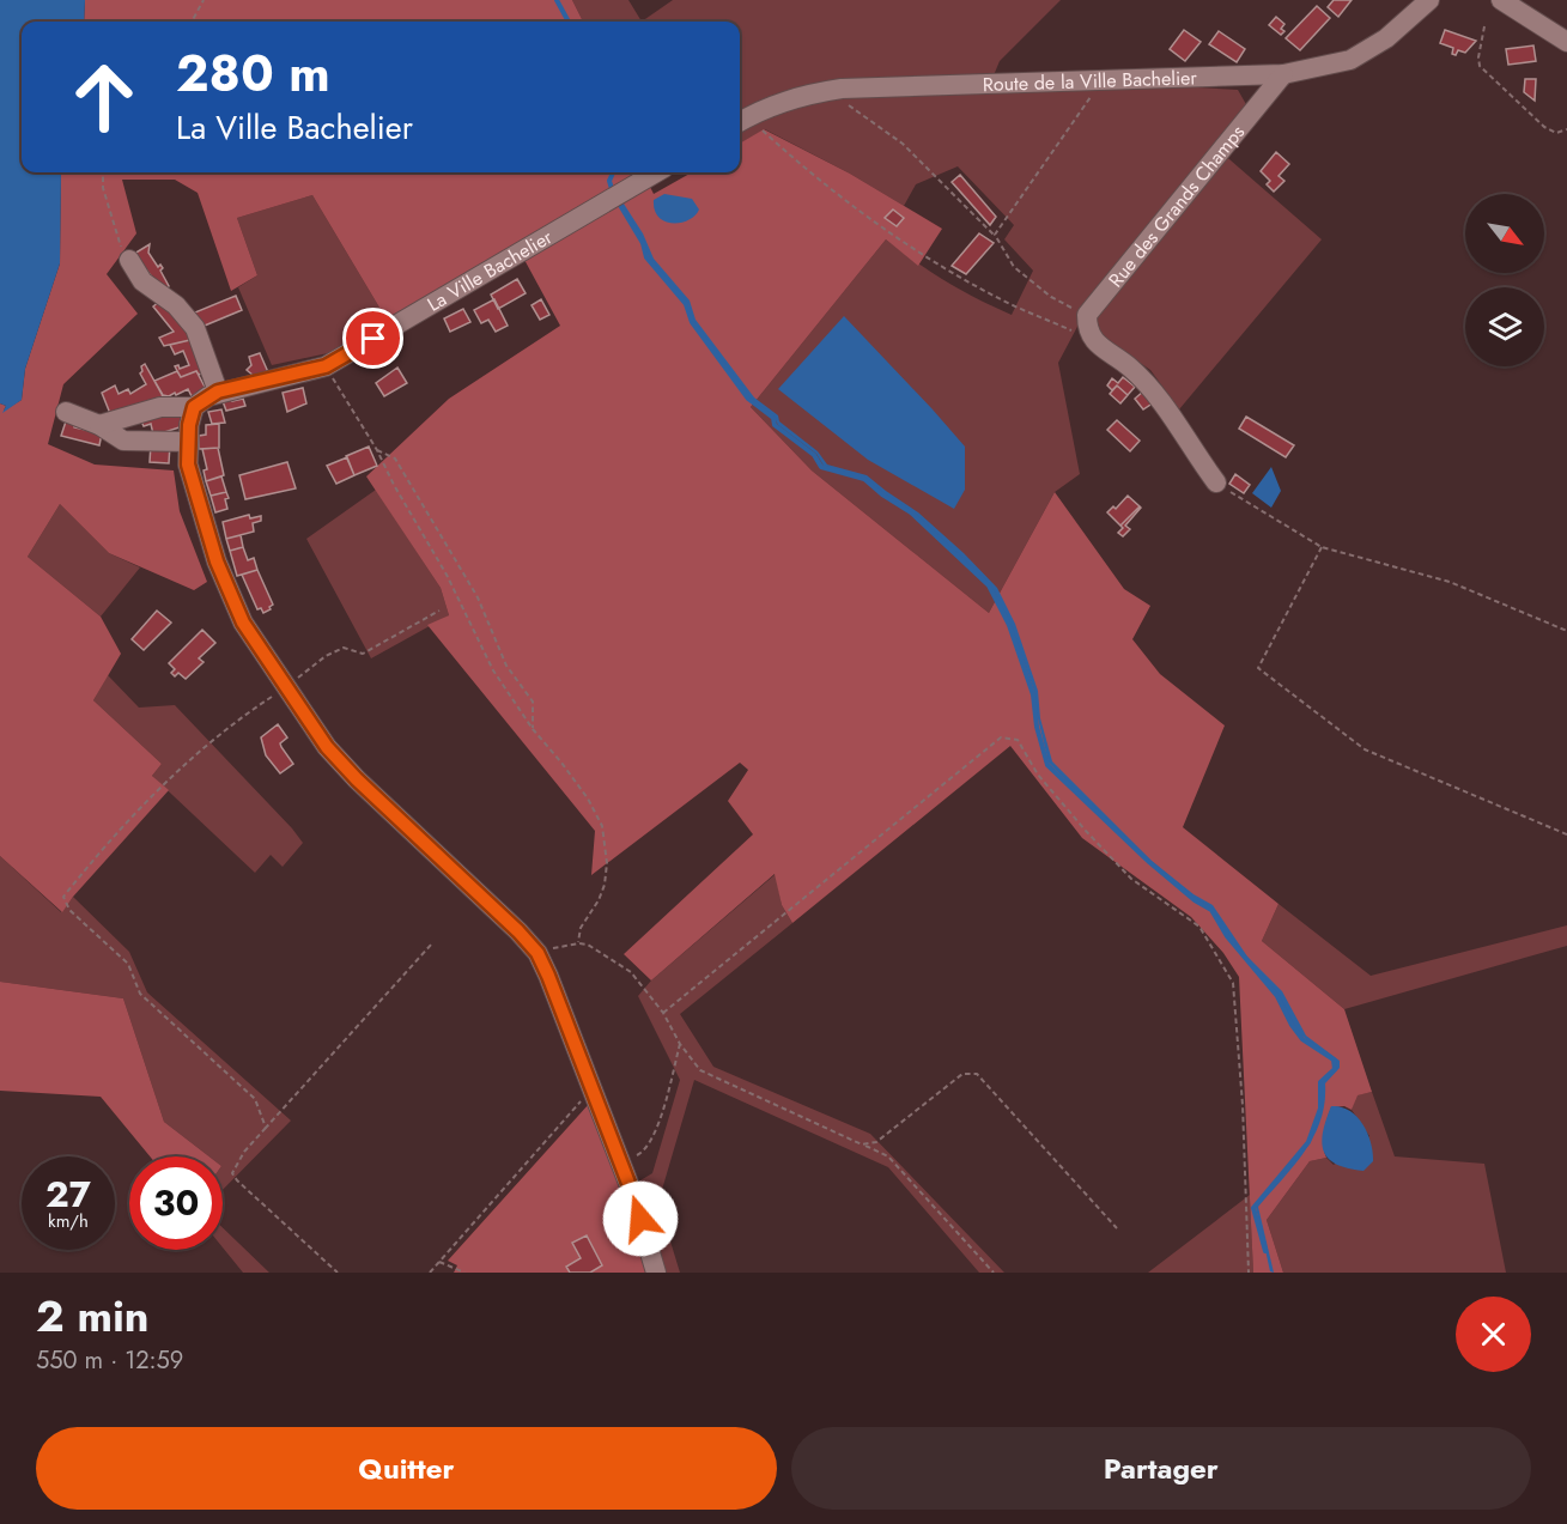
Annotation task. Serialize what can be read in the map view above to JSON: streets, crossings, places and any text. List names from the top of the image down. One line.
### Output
{"streets":{"street":["Route de la Ville Bachelier","Rue des Grands Champs","La Ville Bachelier"]},"crossings":[["Route de la Ville Bachelier","Rue des Grands Champs"]],"north":"bottom right","page":{"turn":["280 m","La Ville Bachelier"],"speed":"27 km/h","limit":"30","heading":["2 min","550 m · 12:59"],"buttons":["Quitter","Partager"]}}
